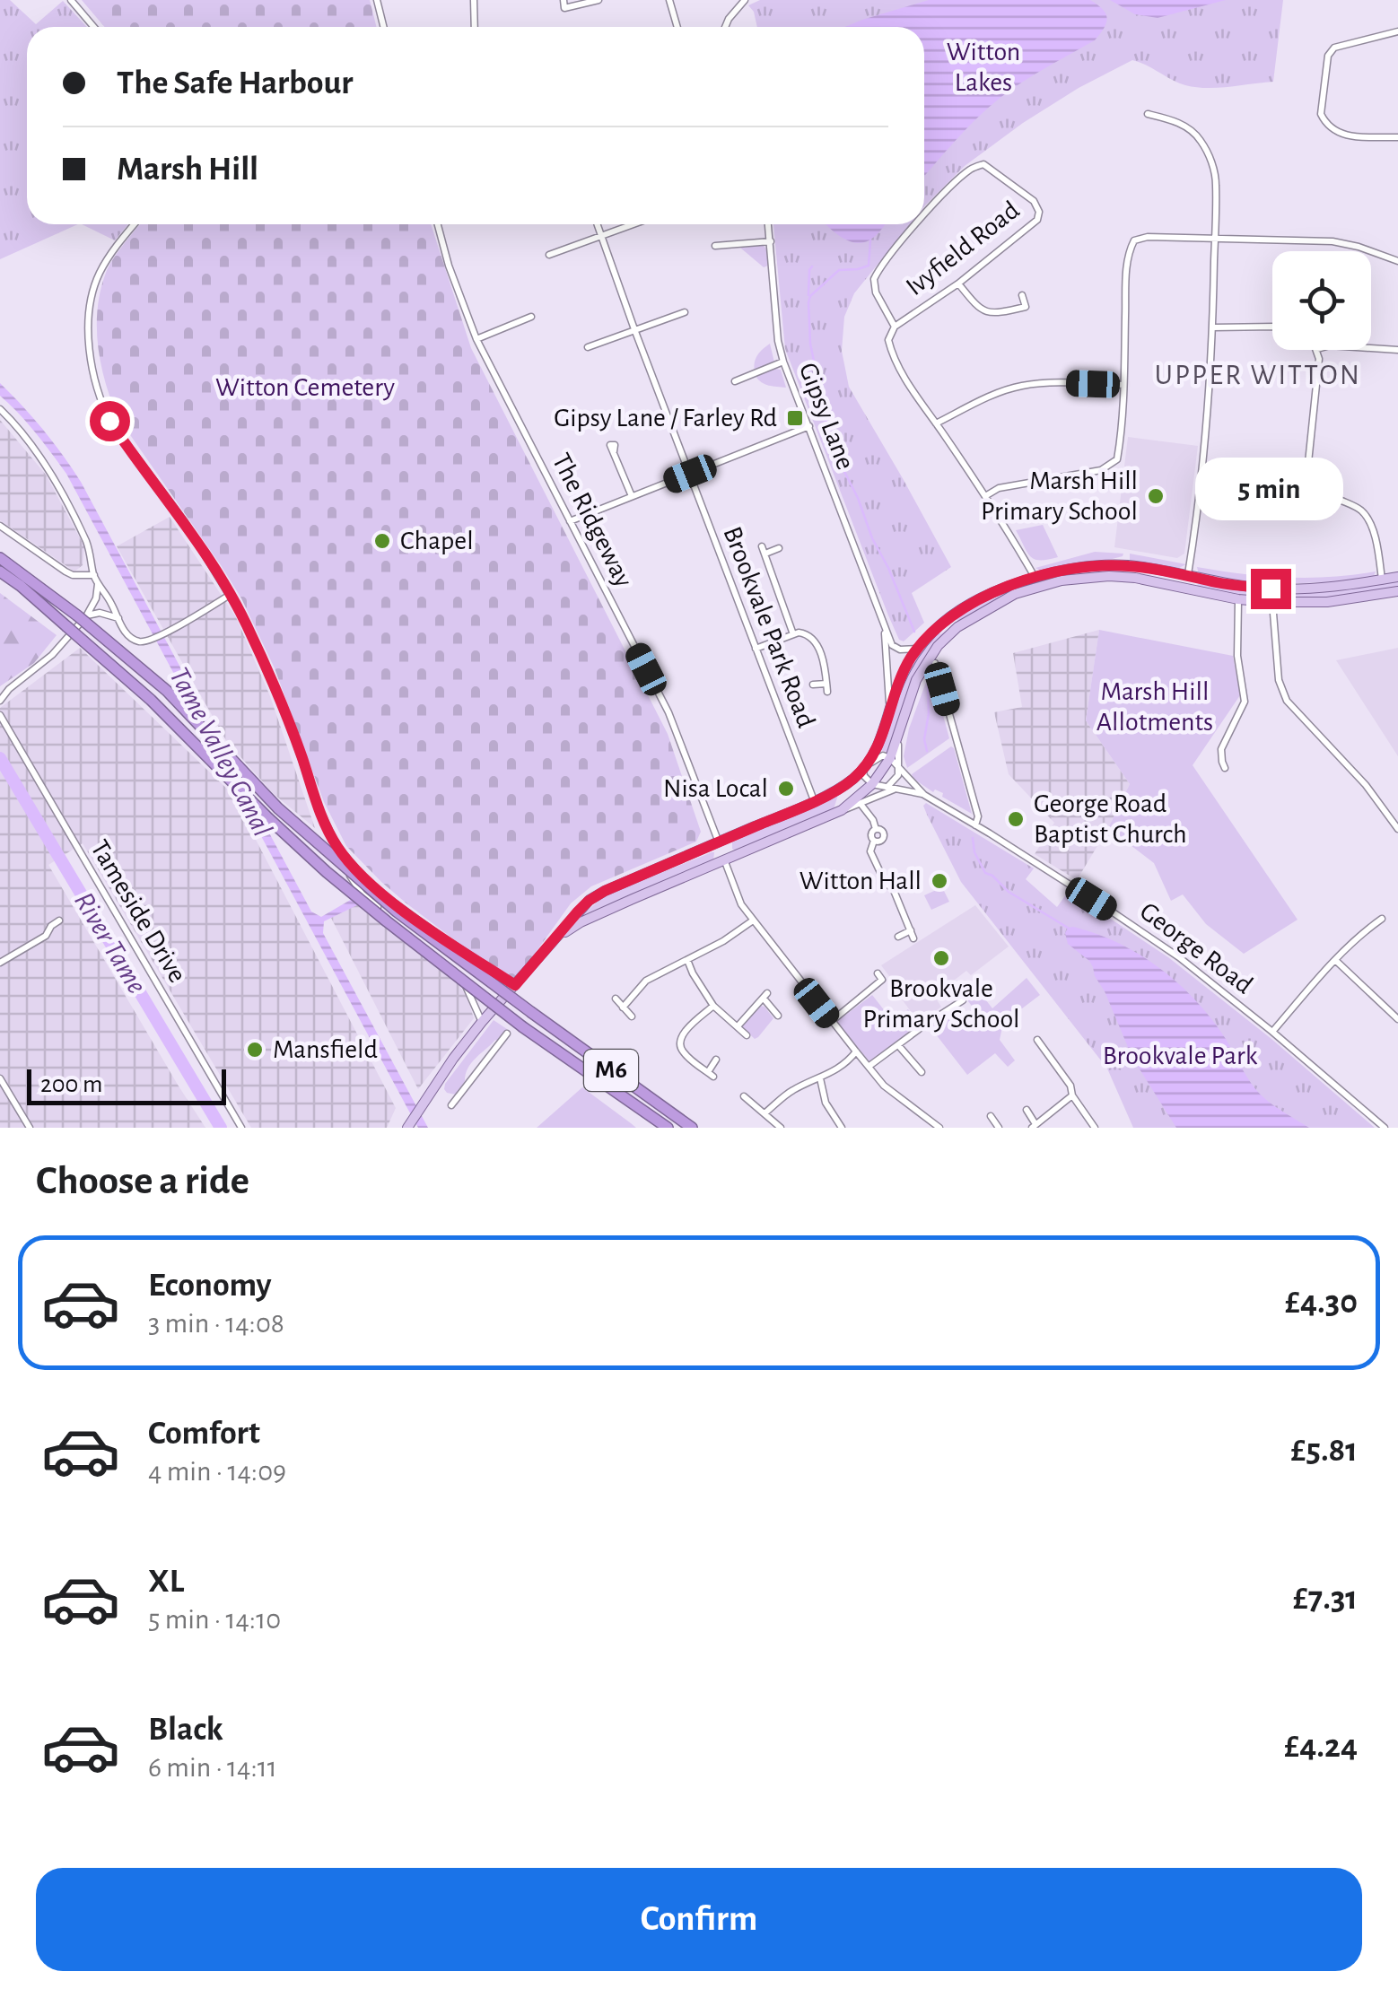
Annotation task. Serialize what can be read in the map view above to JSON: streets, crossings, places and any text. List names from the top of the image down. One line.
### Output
{"streets":{"highway":["M6"],"street":["Ivyfield Road","Gipsy Lane","The Ridgeway","Brookvale Park Road","Tameside Drive","George Road"]},"districts":["UPPER WITTON"],"water":["Tame Valley Canal","River Tame"],"parks":["Witton Lakes","Witton Cemetery","Marsh Hill Allotments","Brookvale Park"],"places":{"transit":["Gipsy Lane / Farley Rd"],"other":["Marsh Hill Primary School","Chapel","Nisa Local","George Road Baptist Church","Witton Hall","Brookvale Primary School","Mansfield"]},"scale_bar":"200 m","page":{"banner":["The Safe Harbour","Marsh Hill"],"bubble":"5 min","scale":"200 m","heading":"Choose a ride","list":[{"name":"Economy","note":"3 min · 14:08","value":"£4.30"},{"name":"Comfort","note":"4 min · 14:09","value":"£5.81"},{"name":"XL","note":"5 min · 14:10","value":"£7.31"},{"name":"Black","note":"6 min · 14:11","value":"£4.24"}],"buttons":"Confirm"}}
